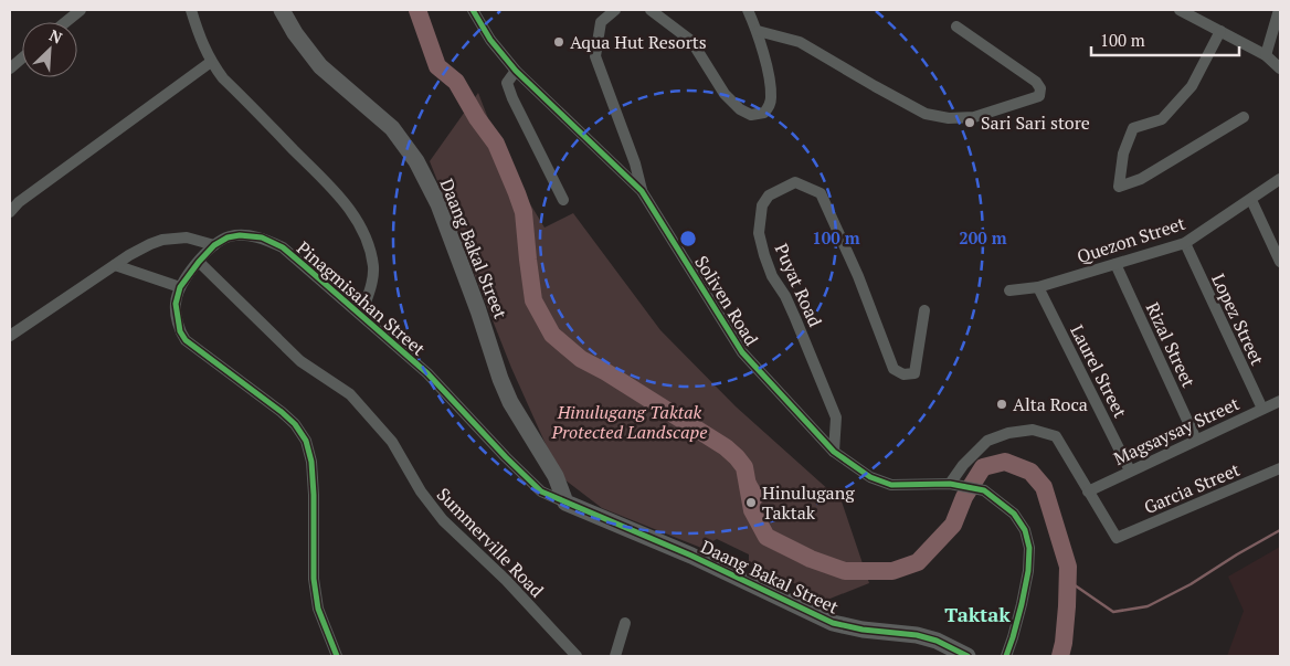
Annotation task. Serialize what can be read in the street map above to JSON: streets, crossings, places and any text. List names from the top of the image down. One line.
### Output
{"streets":{"street":["Quezon Street","Daang Bakal Street","Puyat Road","Pinagmisahan Street","Soliven Road","Lopez Street","Rizal Street","Laurel Street","Magsaysay Street","Garcia Street","Summerville Road"]},"crossings":[["Quezon Street","Lopez Street"],["Quezon Street","Rizal Street"],["Quezon Street","Laurel Street"],["Daang Bakal Street","Pinagmisahan Street"],["Puyat Road","Soliven Road"],["Pinagmisahan Street","Summerville Road"],["Lopez Street","Magsaysay Street"],["Rizal Street","Magsaysay Street"],["Laurel Street","Magsaysay Street"],["Magsaysay Street","Garcia Street"]],"districts":["Taktak"],"parks":["Hinulugang Taktak Protected Landscape"],"places":["Aqua Hut Resorts","Sari Sari store","Alta Roca","Hinulugang Taktak"],"scale_bar":"100 m","north":"top right","rings":["100 m","200 m"]}
